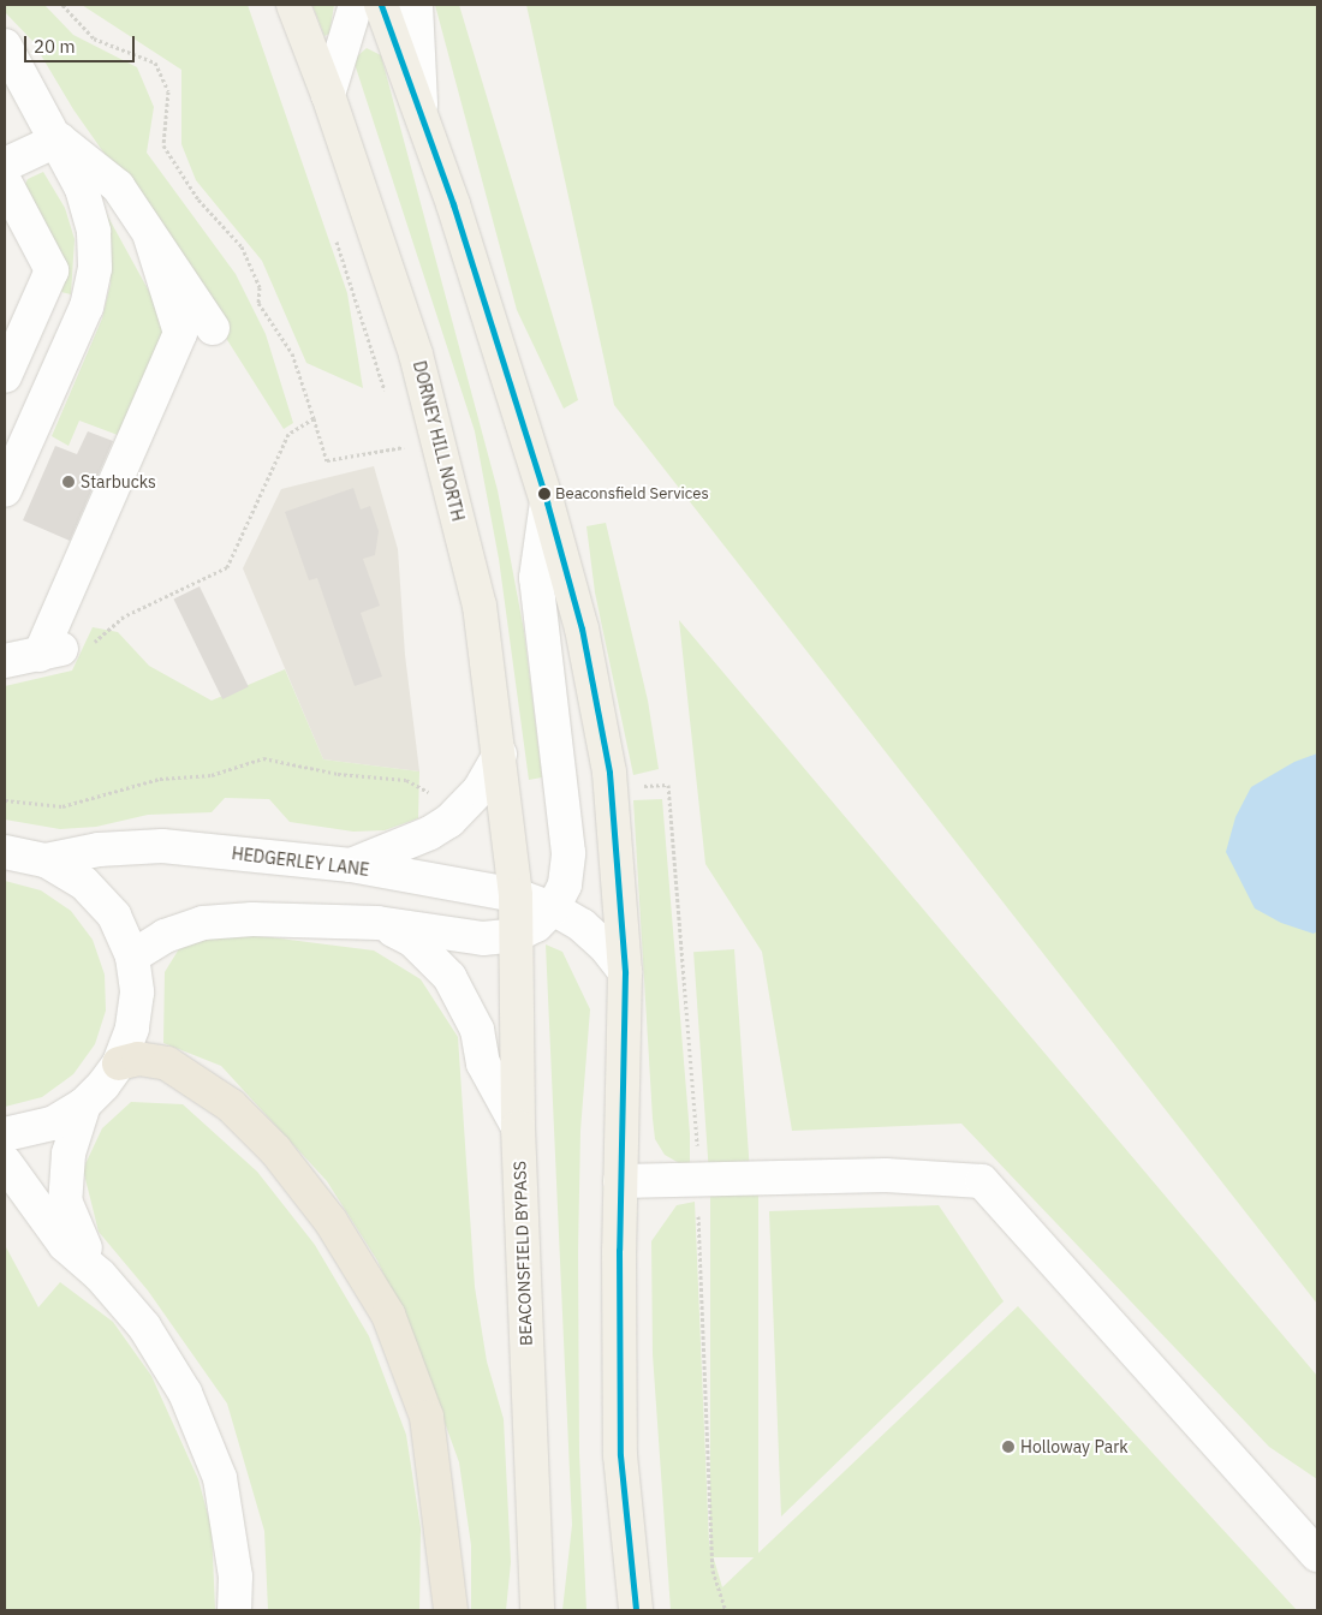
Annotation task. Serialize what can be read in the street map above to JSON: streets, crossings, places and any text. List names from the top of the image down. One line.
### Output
{"streets":{"main road":["DORNEY HILL NORTH","BEACONSFIELD BYPASS"],"street":["HEDGERLEY LANE"]},"crossings":[["DORNEY HILL NORTH","HEDGERLEY LANE"],["DORNEY HILL NORTH","BEACONSFIELD BYPASS"],["HEDGERLEY LANE","BEACONSFIELD BYPASS"]],"places":["Starbucks","Beaconsfield Services","Holloway Park"],"scale_bar":"20 m"}
